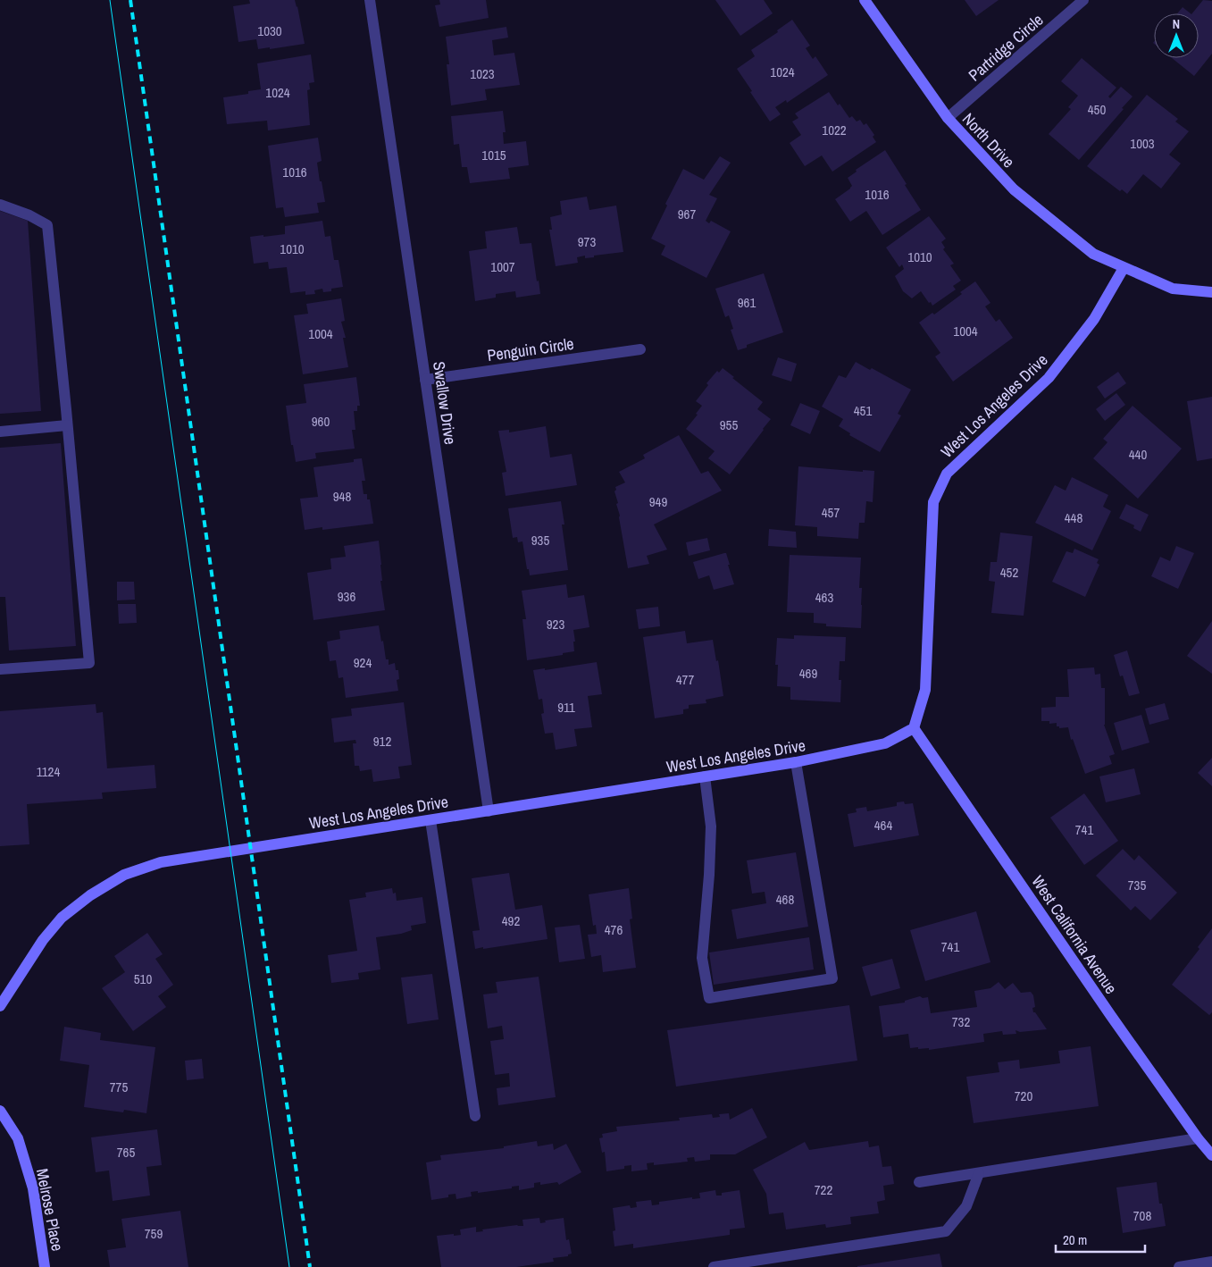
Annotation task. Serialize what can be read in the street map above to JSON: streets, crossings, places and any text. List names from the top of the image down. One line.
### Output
{"streets":{"street":["Partridge Circle","North Drive","Penguin Circle","Swallow Drive","West Los Angeles Drive","West California Avenue","Melrose Place"]},"crossings":[["Partridge Circle","North Drive"],["North Drive","West Los Angeles Drive"],["Penguin Circle","Swallow Drive"],["Swallow Drive","West Los Angeles Drive"],["West Los Angeles Drive","West California Avenue"]],"house_numbers":["1030","1024","1023","1024","450","1022","1003","1015","1016","1016","967","973","1010","1010","1007","961","1004","1004","451","960","955","440","948","949","457","448","935","452","936","463","923","924","469","477","911","912","1124","464","741","735","468","492","476","741","510","732","775","720","765","722","708","759"],"scale_bar":"20 m","north":"top"}
